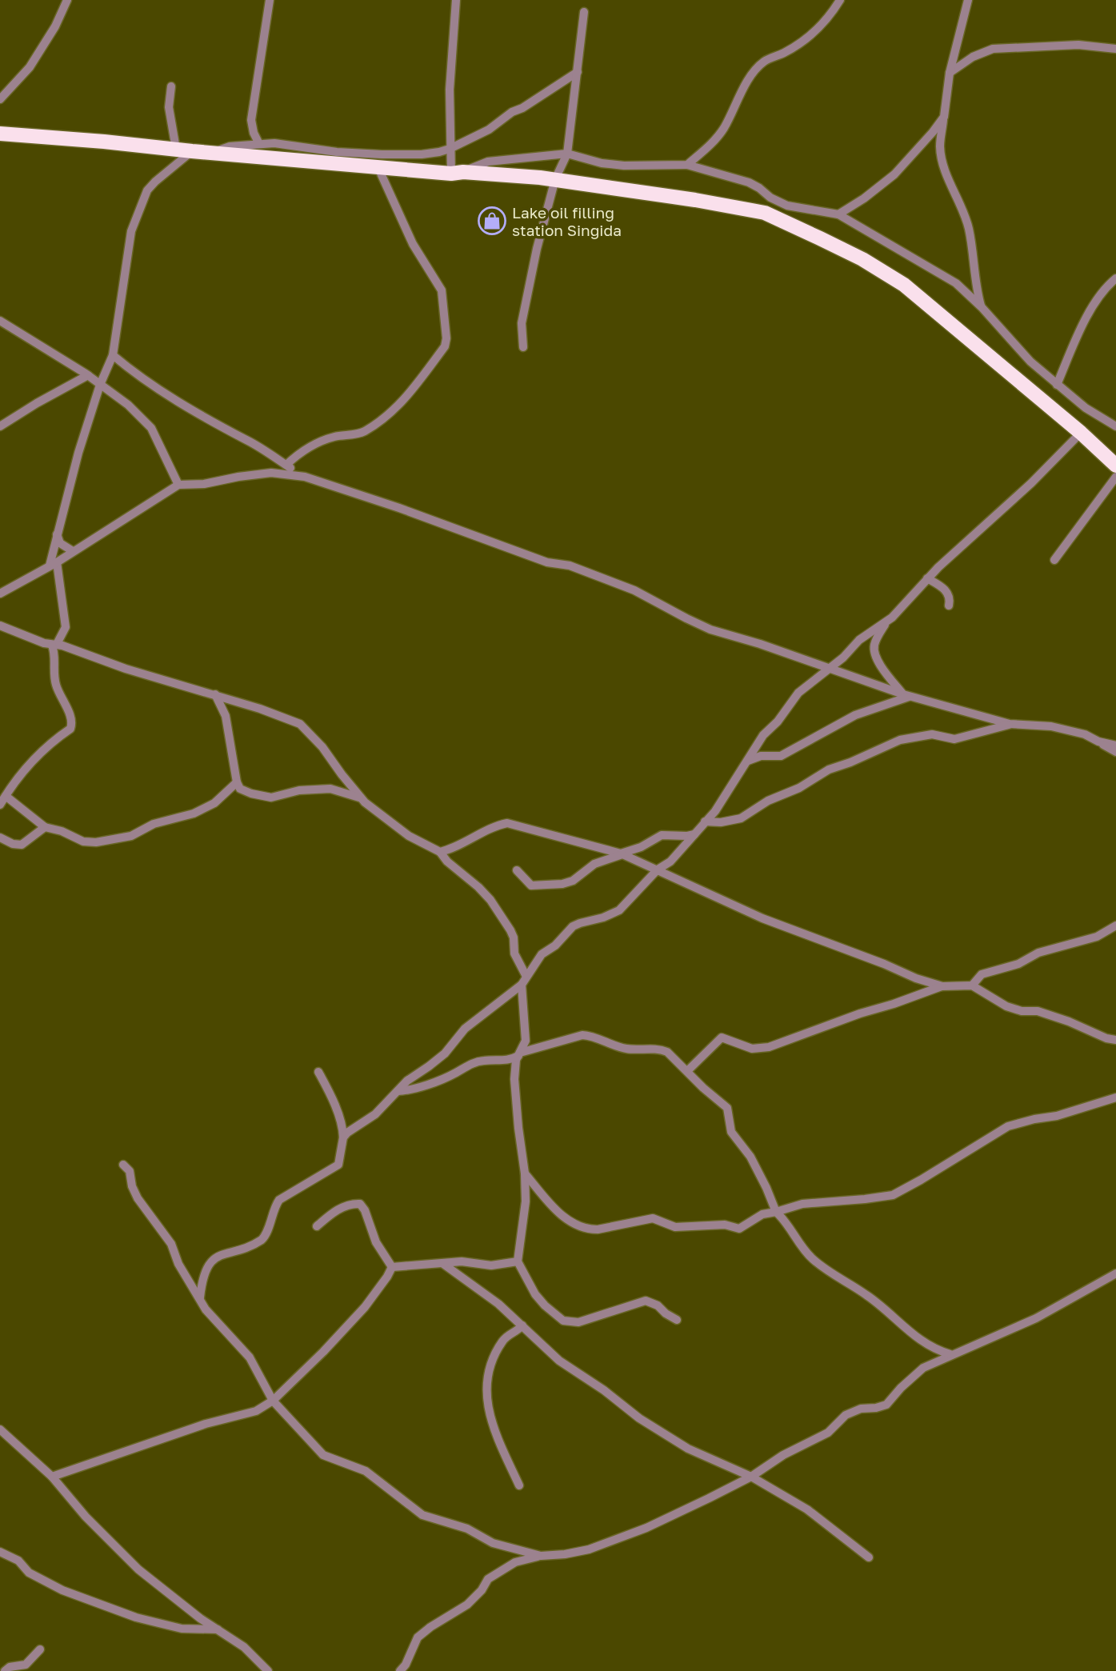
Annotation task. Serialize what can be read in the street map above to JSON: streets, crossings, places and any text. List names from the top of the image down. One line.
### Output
{"places":{"shop":["Lake oil filling station Singida"]}}
